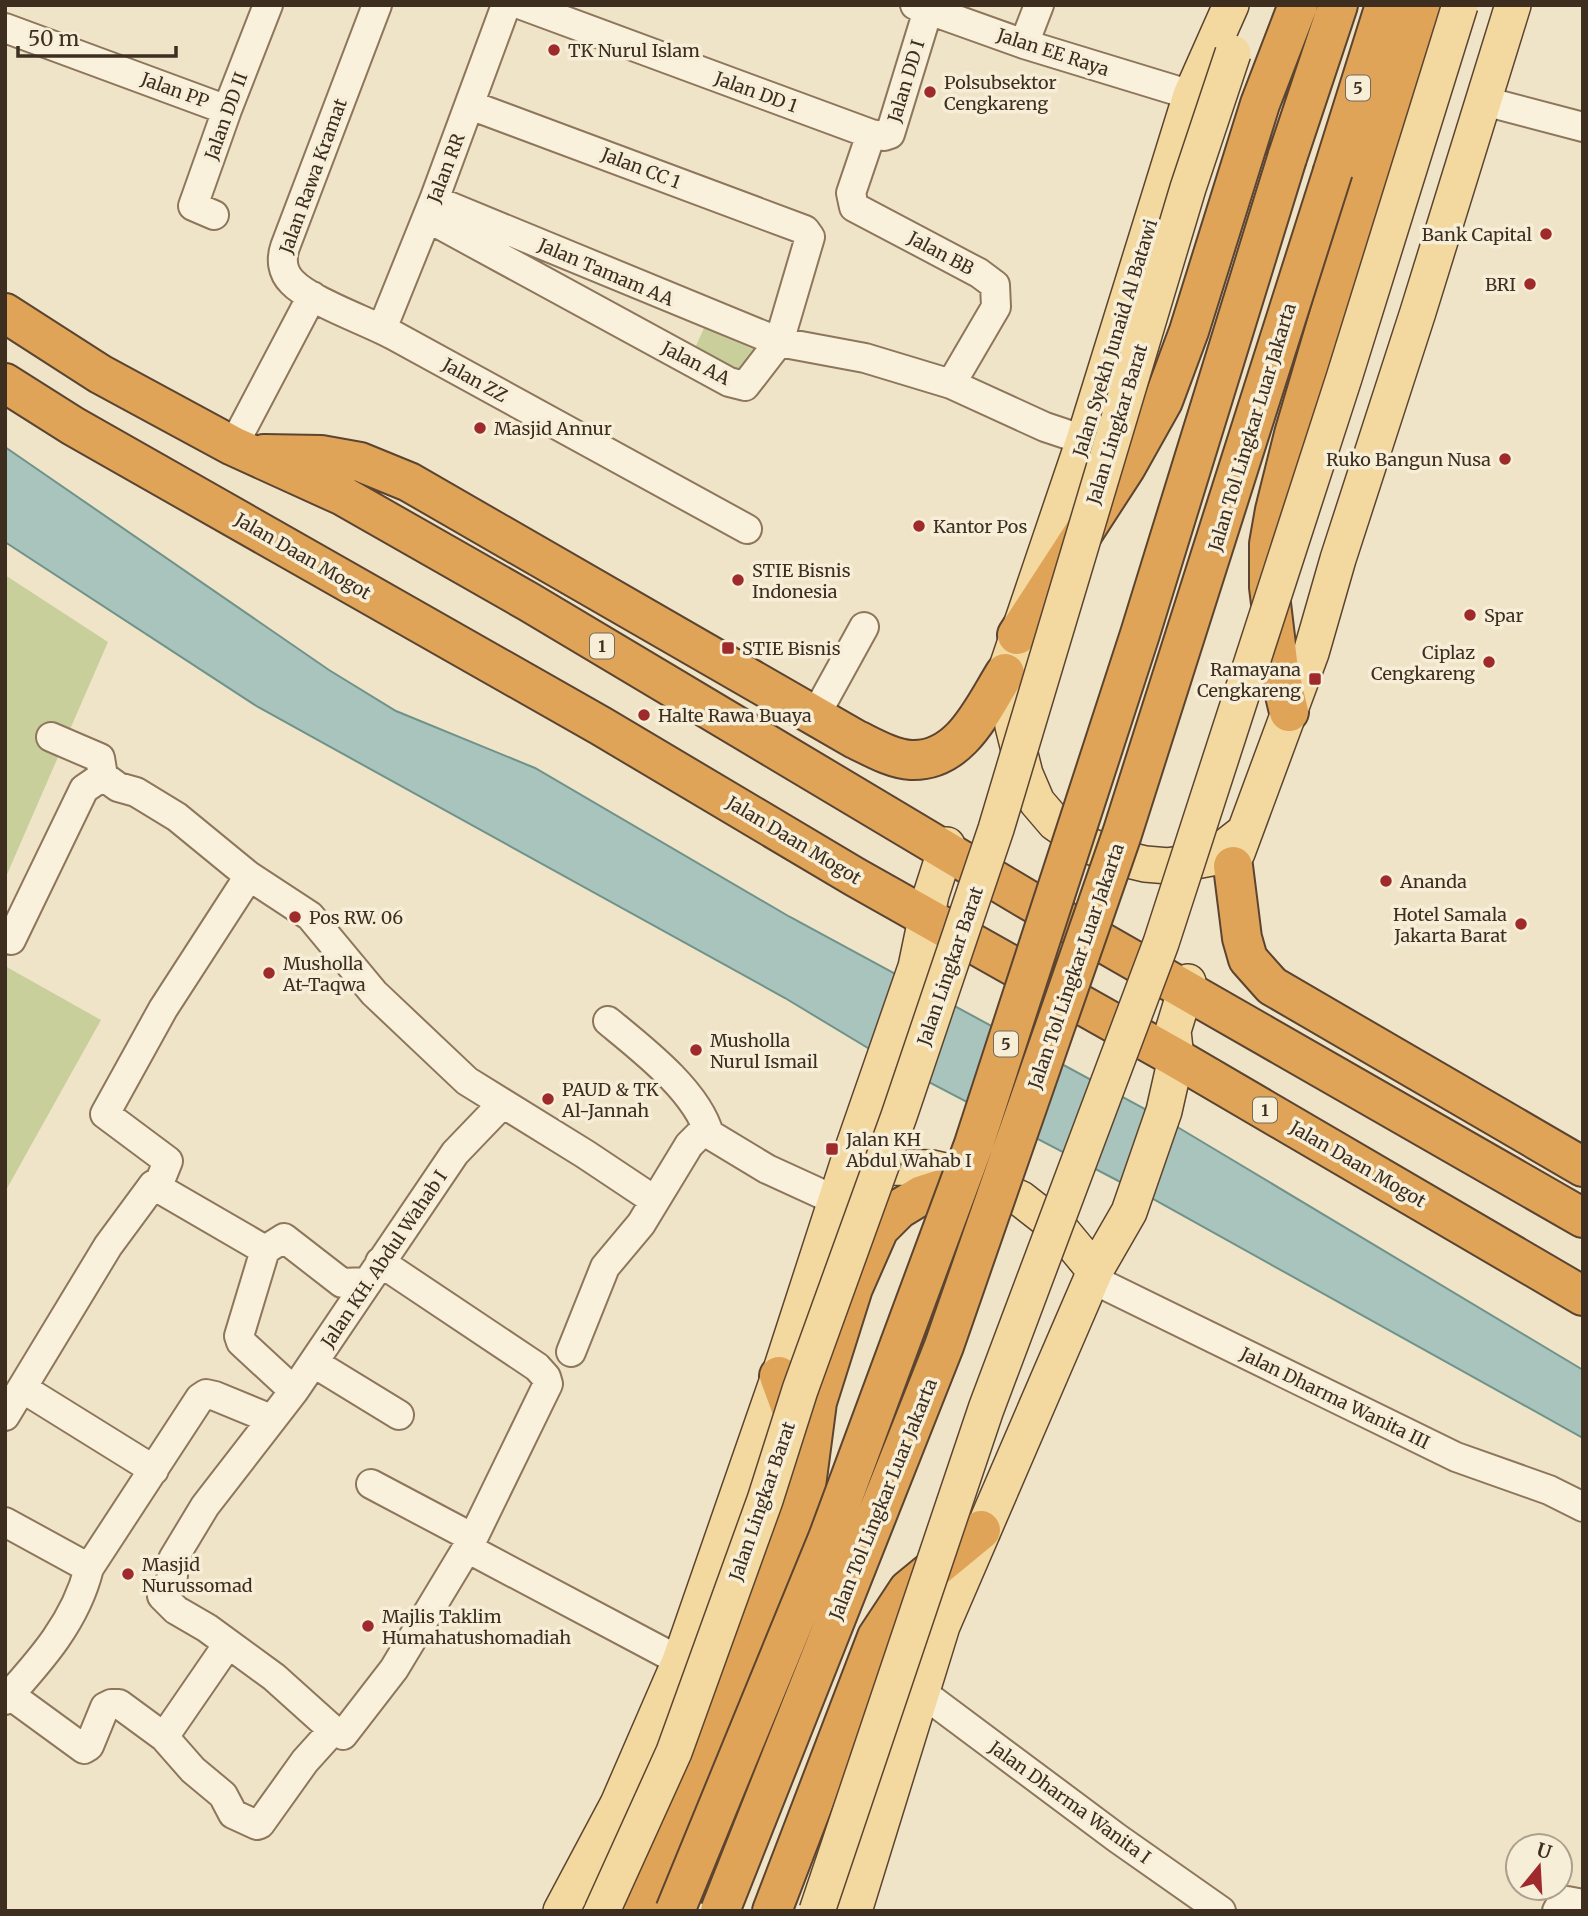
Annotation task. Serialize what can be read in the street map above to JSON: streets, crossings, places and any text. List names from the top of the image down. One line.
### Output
{"streets":{"highway":["5","Jalan Tol Lingkar Luar Jakarta","Jalan Daan Mogot","1"],"main road":["Jalan Syekh Junaid Al Batawi","Jalan Lingkar Barat"],"street":["Jalan EE Raya","Jalan DD I","Jalan PP","Jalan DD 1","Jalan DD II","Jalan RR","Jalan CC 1","Jalan Rawa Kramat","Jalan BB","Jalan Tamam AA","Jalan AA","Jalan ZZ","Jalan KH. Abdul Wahab I","Jalan Dharma Wanita III","Jalan Dharma Wanita I"]},"crossings":[["Jalan EE Raya","Jalan DD I"],["Jalan EE Raya","Jalan Syekh Junaid Al Batawi"],["Jalan DD I","Jalan DD 1"],["Jalan DD I","Jalan BB"],["Jalan PP","Jalan DD II"],["Jalan DD 1","Jalan BB"],["Jalan RR","Jalan CC 1"],["Jalan RR","Jalan Tamam AA"],["Jalan RR","Jalan AA"],["Jalan RR","Jalan ZZ"],["Jalan CC 1","Jalan Tamam AA"],["Jalan CC 1","Jalan AA"],["Jalan Rawa Kramat","Jalan ZZ"],["Jalan Tamam AA","Jalan AA"],["Jalan Lingkar Barat","Jalan Daan Mogot"],["Jalan Lingkar Barat","1"]],"places":{"other":["TK Nurul Islam","Polsubsektor Cengkareng","Bank Capital","BRI","Masjid Annur","Ruko Bangun Nusa","Kantor Pos","STIE Bisnis Indonesia","Spar","Ciplaz Cengkareng","Halte Rawa Buaya","Ananda","Pos RW. 06","Hotel Samala Jakarta Barat","Musholla At-Taqwa","Musholla Nurul Ismail","PAUD & TK Al-Jannah","Masjid Nurussomad","Majlis Taklim Humahatushomadiah"],"transit":["STIE Bisnis","Ramayana Cengkareng","Jalan KH Abdul Wahab I"]},"scale_bar":"50 m","north":"top"}
